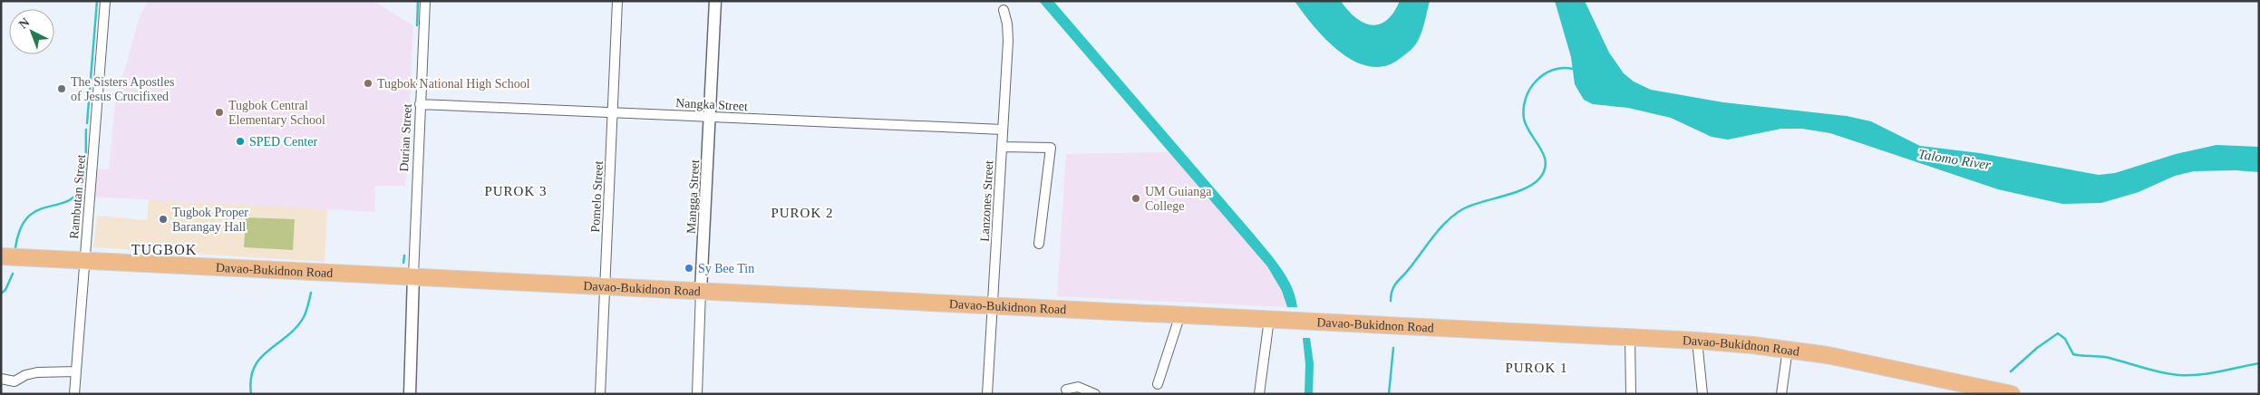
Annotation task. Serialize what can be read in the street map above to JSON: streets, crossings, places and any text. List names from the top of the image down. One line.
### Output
{"streets":{"highway":["Davao-Bukidnon Road"],"street":["Nangka Street","Durian Street","Rambutan Street","Pomelo Street","Mangga Street","Lanzones Street"]},"crossings":[["Nangka Street","Durian Street"],["Nangka Street","Pomelo Street"],["Nangka Street","Mangga Street"],["Nangka Street","Lanzones Street"],["Durian Street","Davao-Bukidnon Road"],["Rambutan Street","Davao-Bukidnon Road"],["Pomelo Street","Davao-Bukidnon Road"],["Mangga Street","Davao-Bukidnon Road"],["Lanzones Street","Davao-Bukidnon Road"]],"districts":["PUROK 3","PUROK 2","TUGBOK","PUROK 1"],"water":["Talomo River"],"places":["Tugbok National High School","The Sisters Apostles of Jesus Crucifixed","Tugbok Central Elementary School","SPED Center","UM Guianga College","Tugbok Proper Barangay Hall","Sy Bee Tin"],"north":"top left"}
